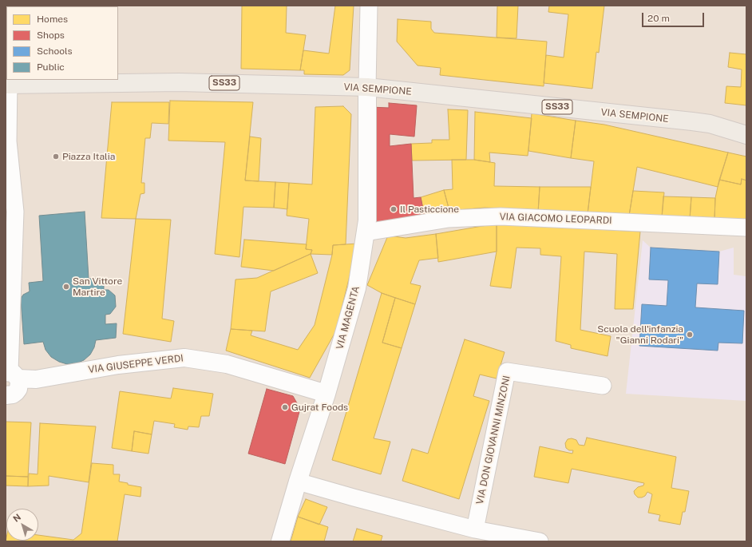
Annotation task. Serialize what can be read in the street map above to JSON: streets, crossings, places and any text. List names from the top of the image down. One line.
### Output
{"streets":{"main road":["SS33","VIA SEMPIONE"],"street":["VIA GIACOMO LEOPARDI","VIA MAGENTA","VIA GIUSEPPE VERDI","VIA DON GIOVANNI MINZONI"]},"crossings":[["VIA SEMPIONE","VIA MAGENTA"],["VIA GIACOMO LEOPARDI","VIA MAGENTA"],["VIA MAGENTA","VIA GIUSEPPE VERDI"]],"places":["Piazza Italia","Il Pasticcione","San Vittore Martire","Scuola dell'infanzia \"Gianni Rodari\"","Gujrat Foods"],"legend":["Homes","Shops","Schools","Public"],"scale_bar":"20 m","north":"top left"}
